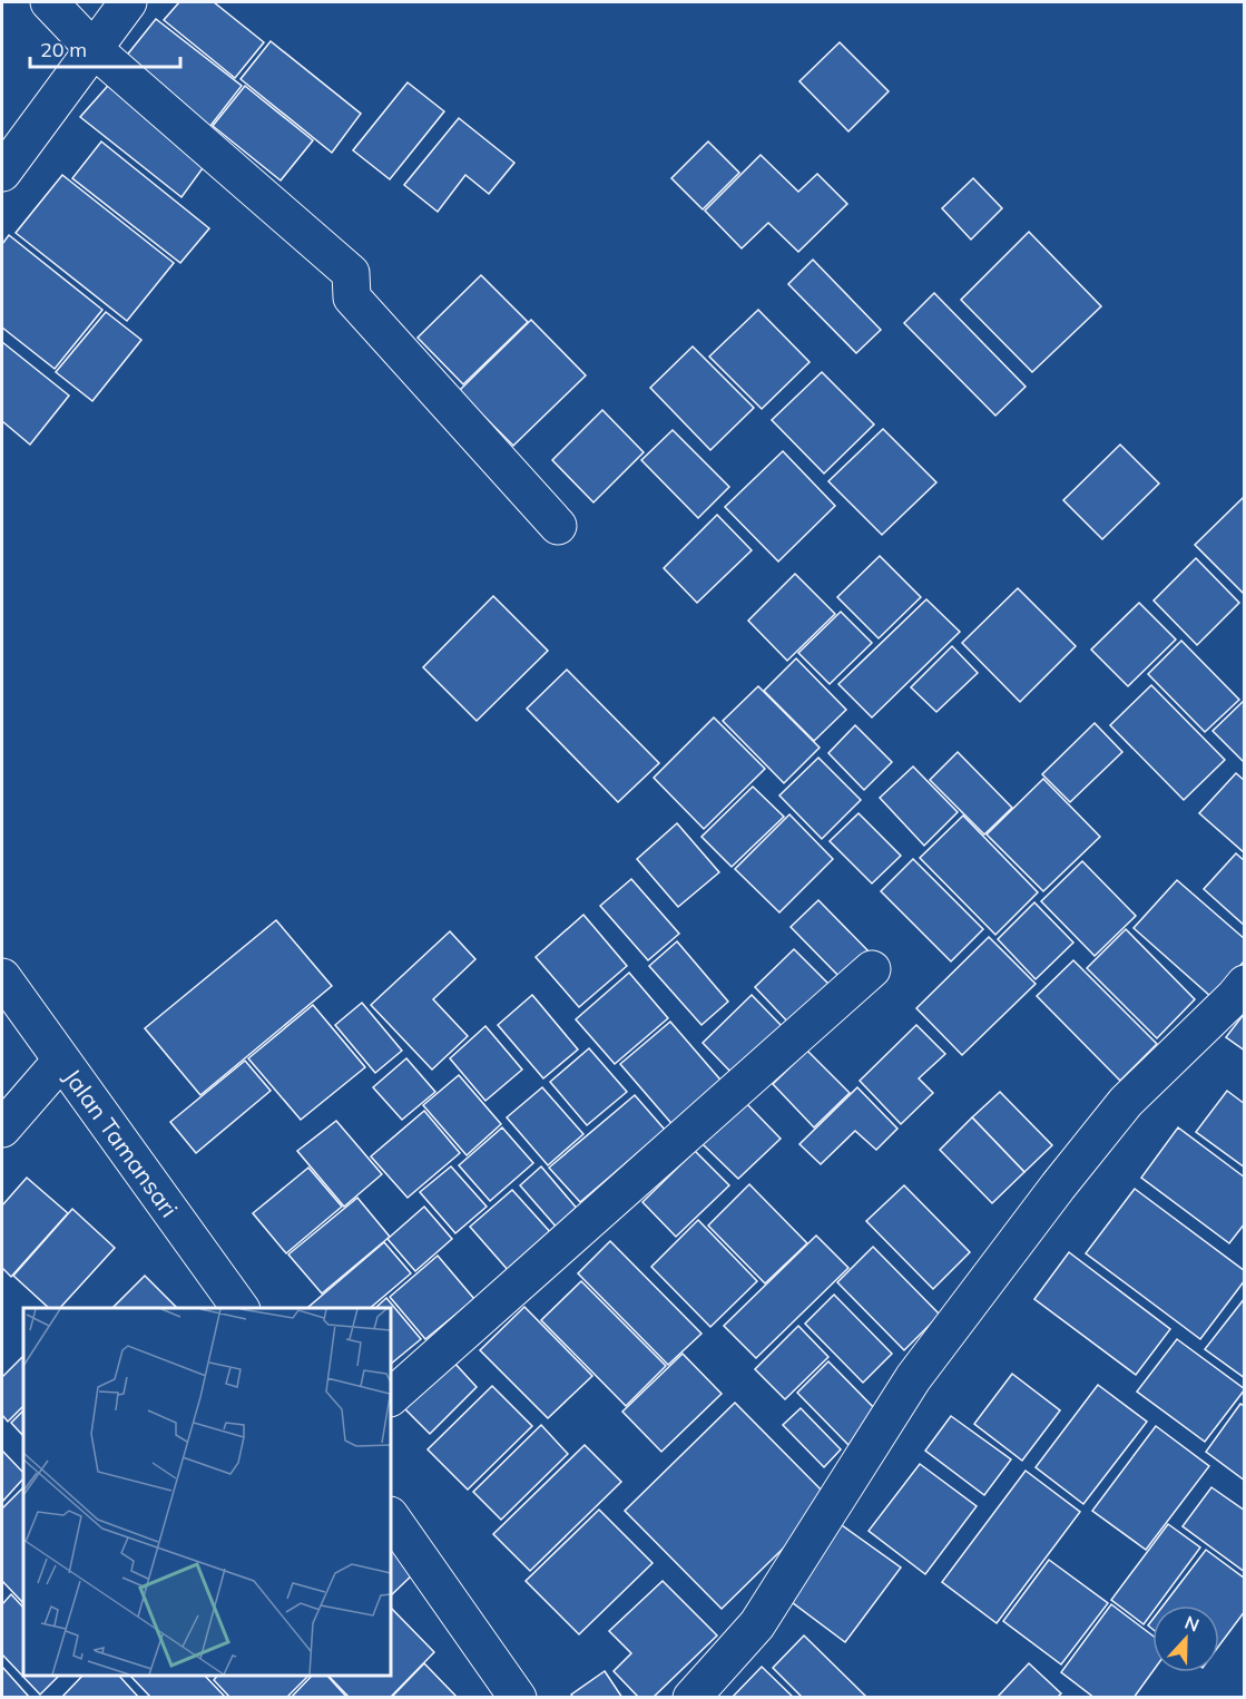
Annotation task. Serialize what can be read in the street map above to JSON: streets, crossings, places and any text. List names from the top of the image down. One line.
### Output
{"streets":{"street":["Jalan Tamansari"]},"scale_bar":"20 m","north":"top"}
